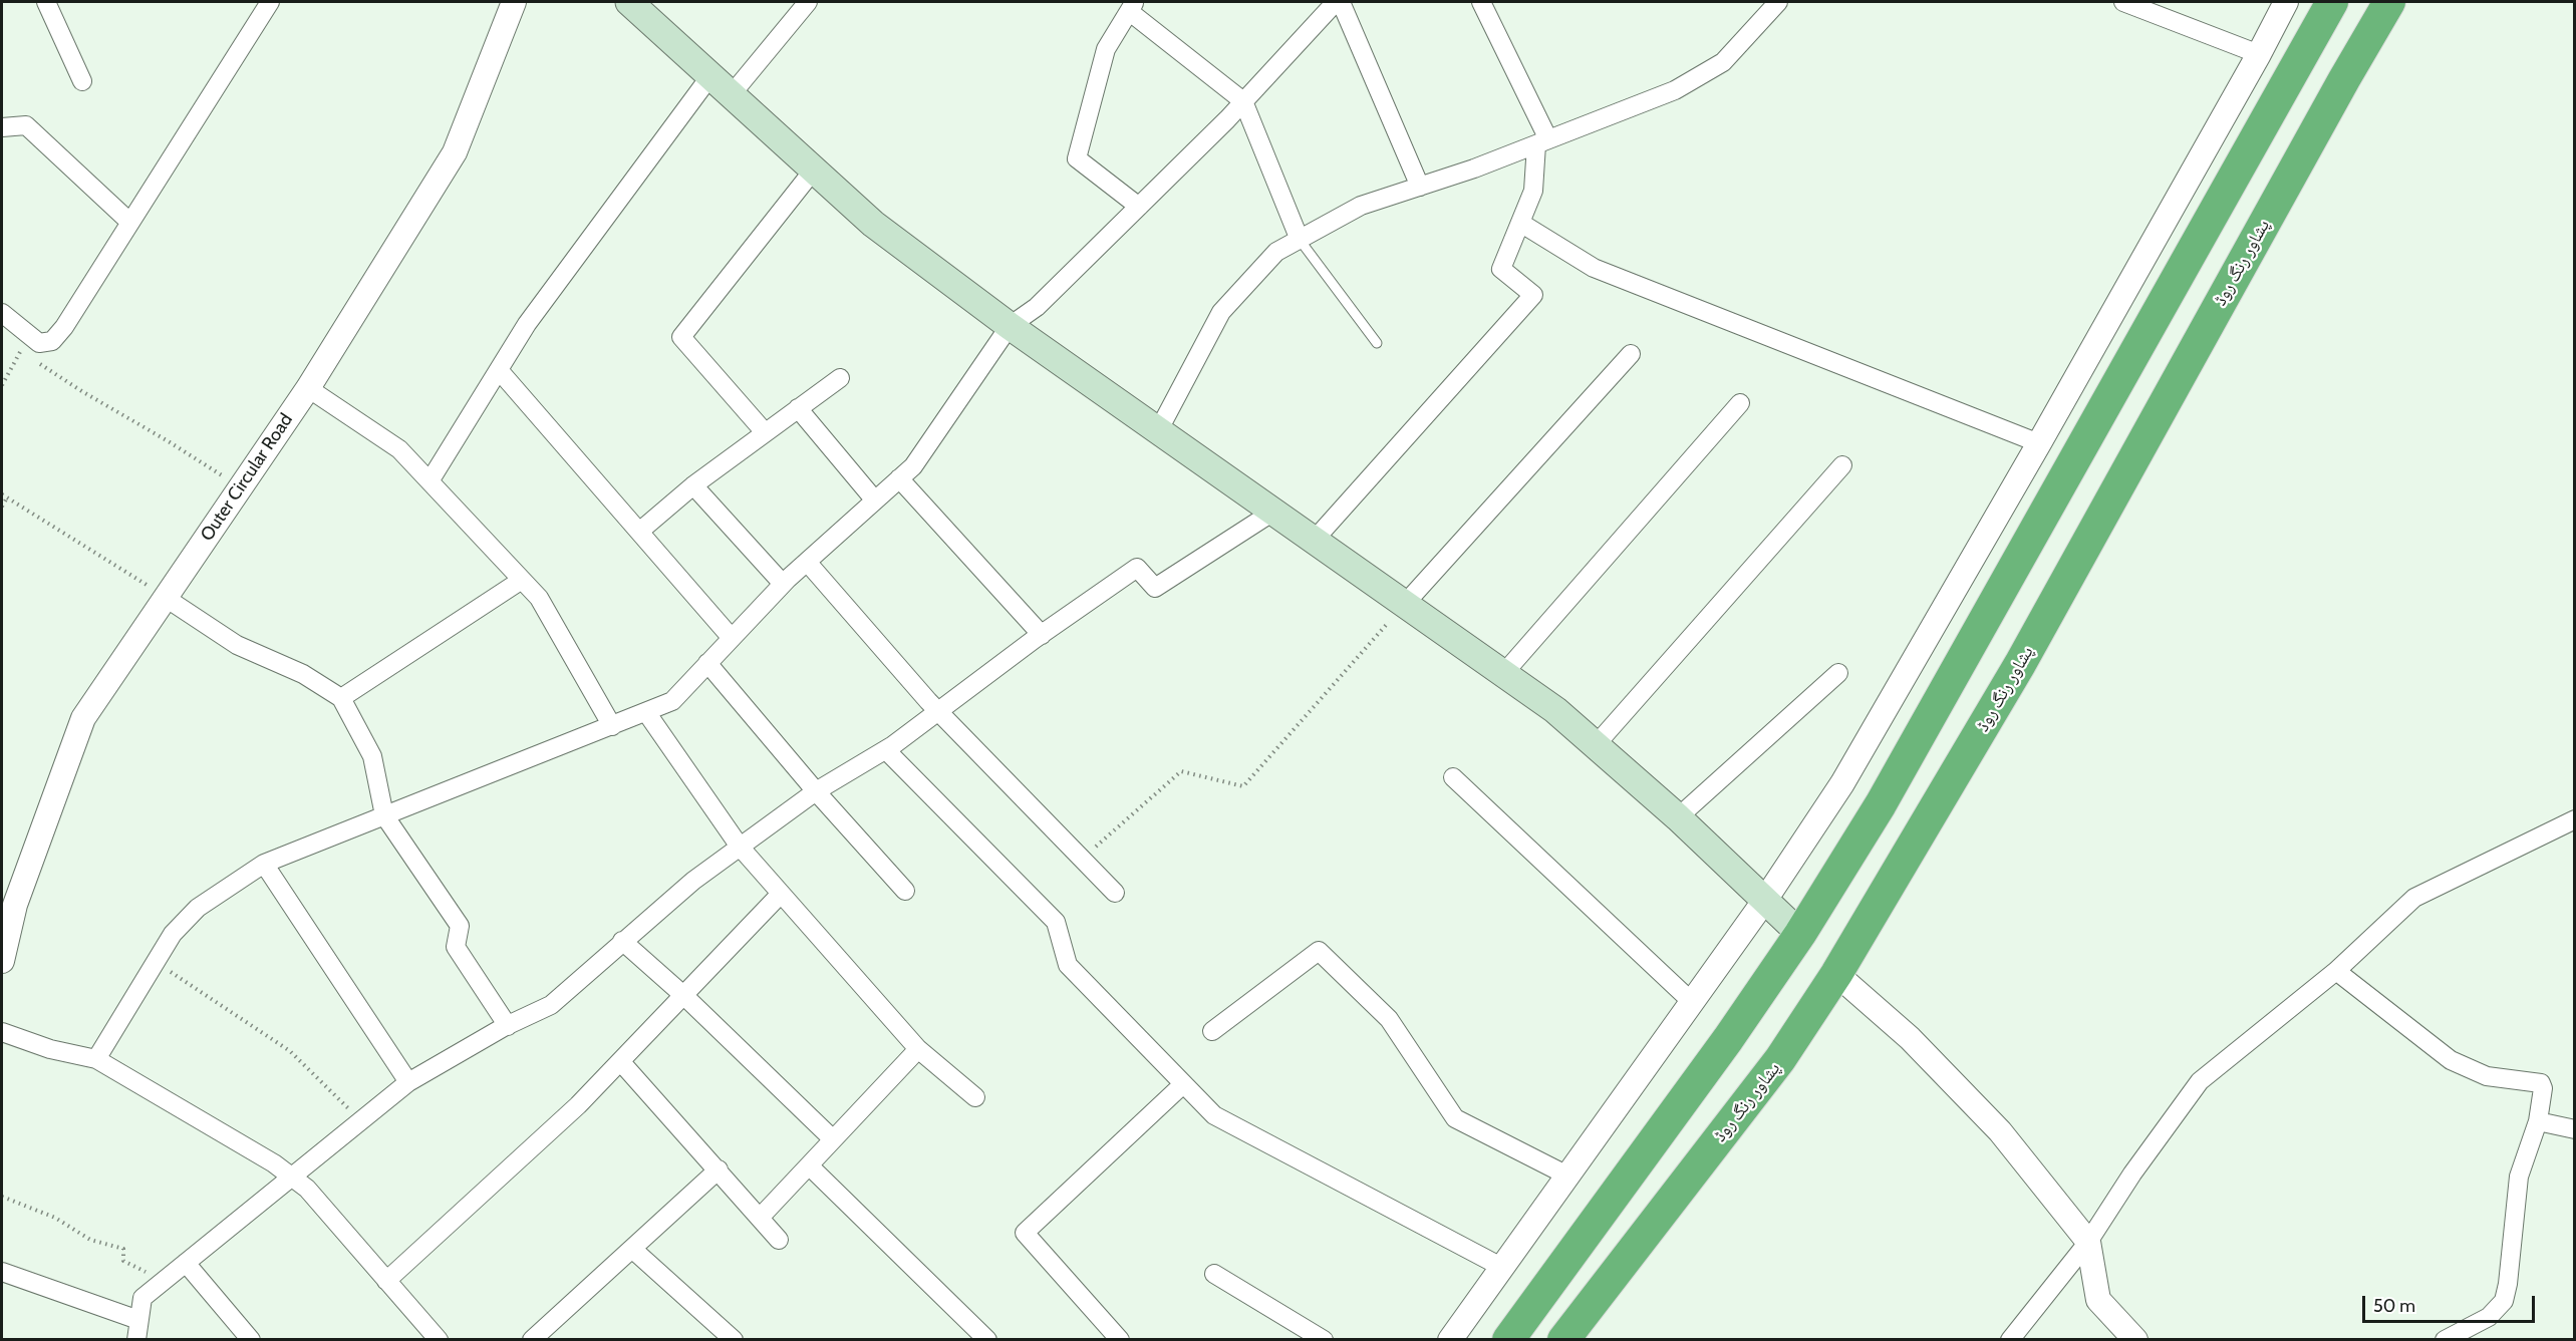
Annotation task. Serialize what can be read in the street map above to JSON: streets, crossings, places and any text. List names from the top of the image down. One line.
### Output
{"streets":{"highway":["پشاور رنگ روڈ"],"street":["Outer Circular Road"]},"scale_bar":"50 m"}
